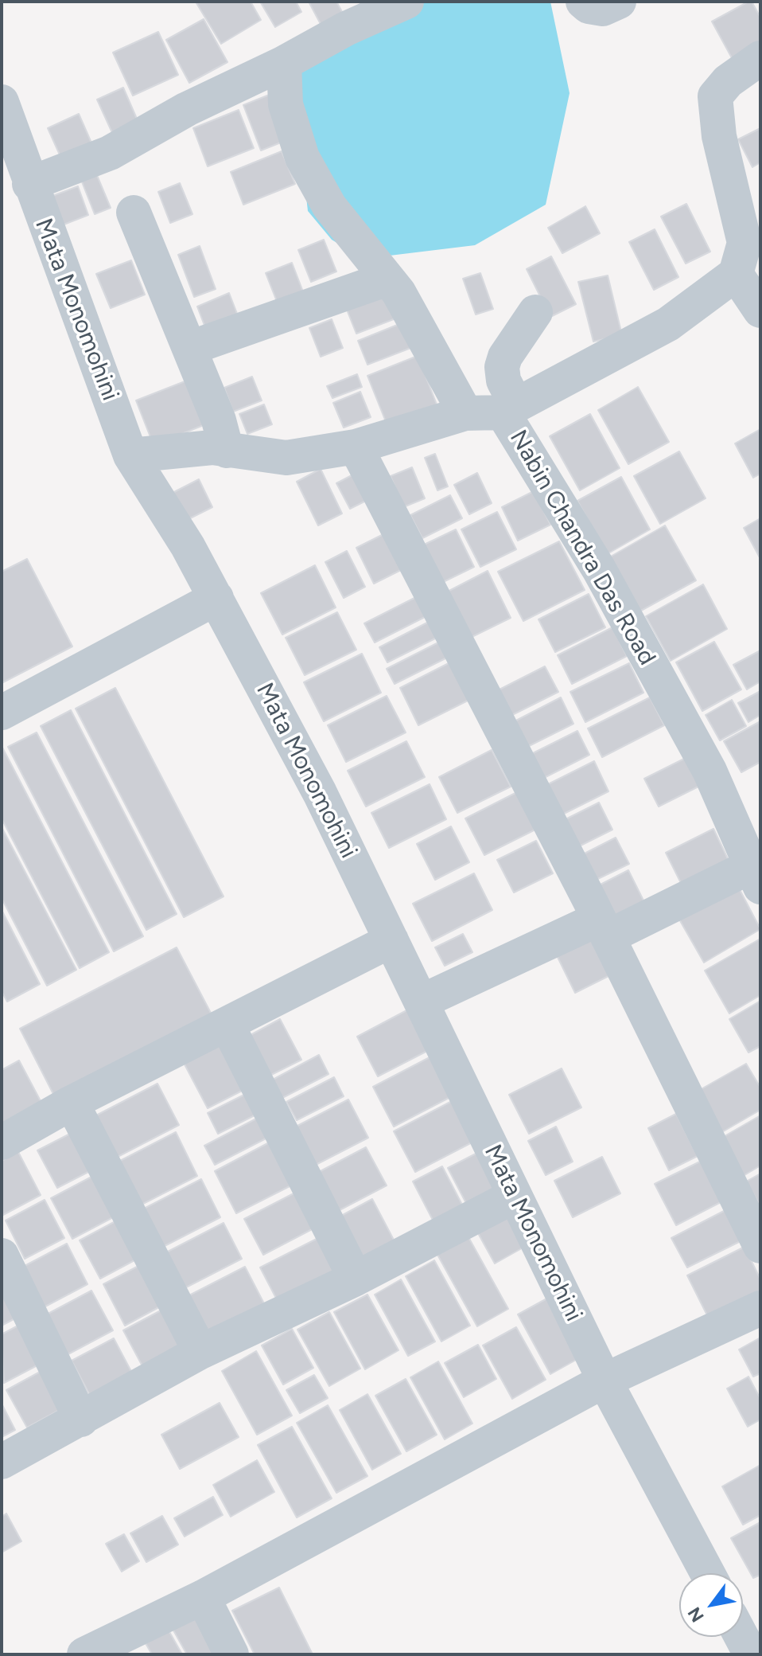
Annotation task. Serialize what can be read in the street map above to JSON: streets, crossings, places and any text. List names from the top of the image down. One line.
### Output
{"streets":{"street":["Mata Monomohini","Nabin Chandra Das Road"]},"crossings":[["Mata Monomohini","Nabin Chandra Das Road"]],"north":"bottom left"}
